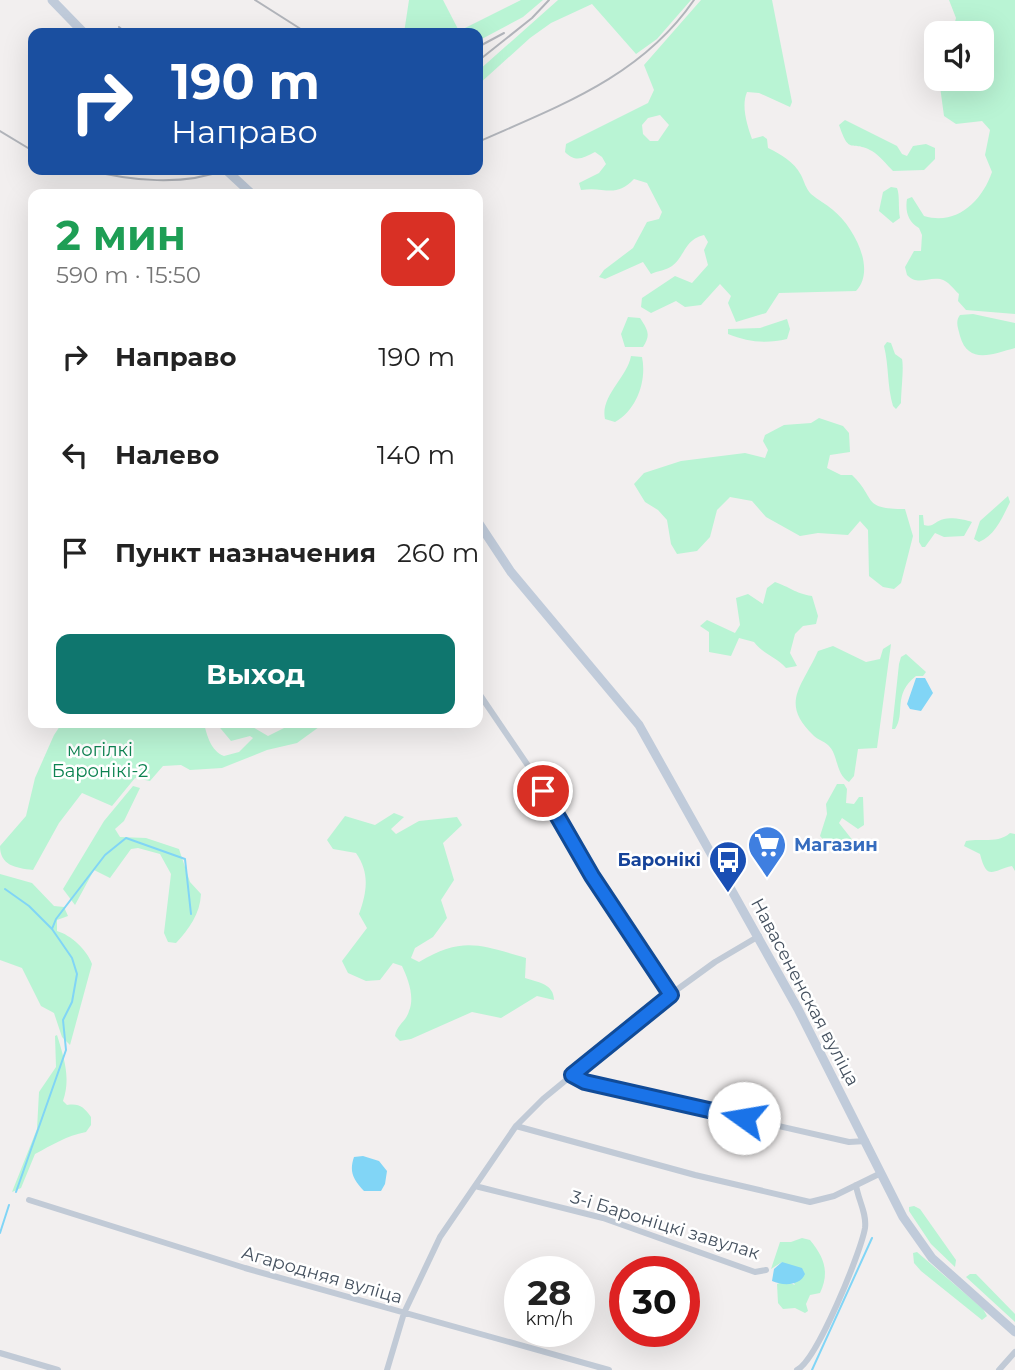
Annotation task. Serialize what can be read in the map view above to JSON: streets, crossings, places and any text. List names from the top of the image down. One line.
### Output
{"streets":{"main road":["Навасененская вуліца"],"street":["3-і Бароніцкі завулак","Агародняя вуліца"]},"parks":["могілкі Баронікі-2"],"places":{"supermarket":["Магазин"],"bus stop":["Баронікі"]},"page":{"turn":["190 m","Направо"],"heading":["2 мин","590 m · 15:50"],"list":[{"name":"Направо","value":"190 m"},{"name":"Налево","value":"140 m"},{"name":"Пункт назначения","value":"260 m"}],"buttons":"Выход","speed":"28 km/h","limit":"30"}}
